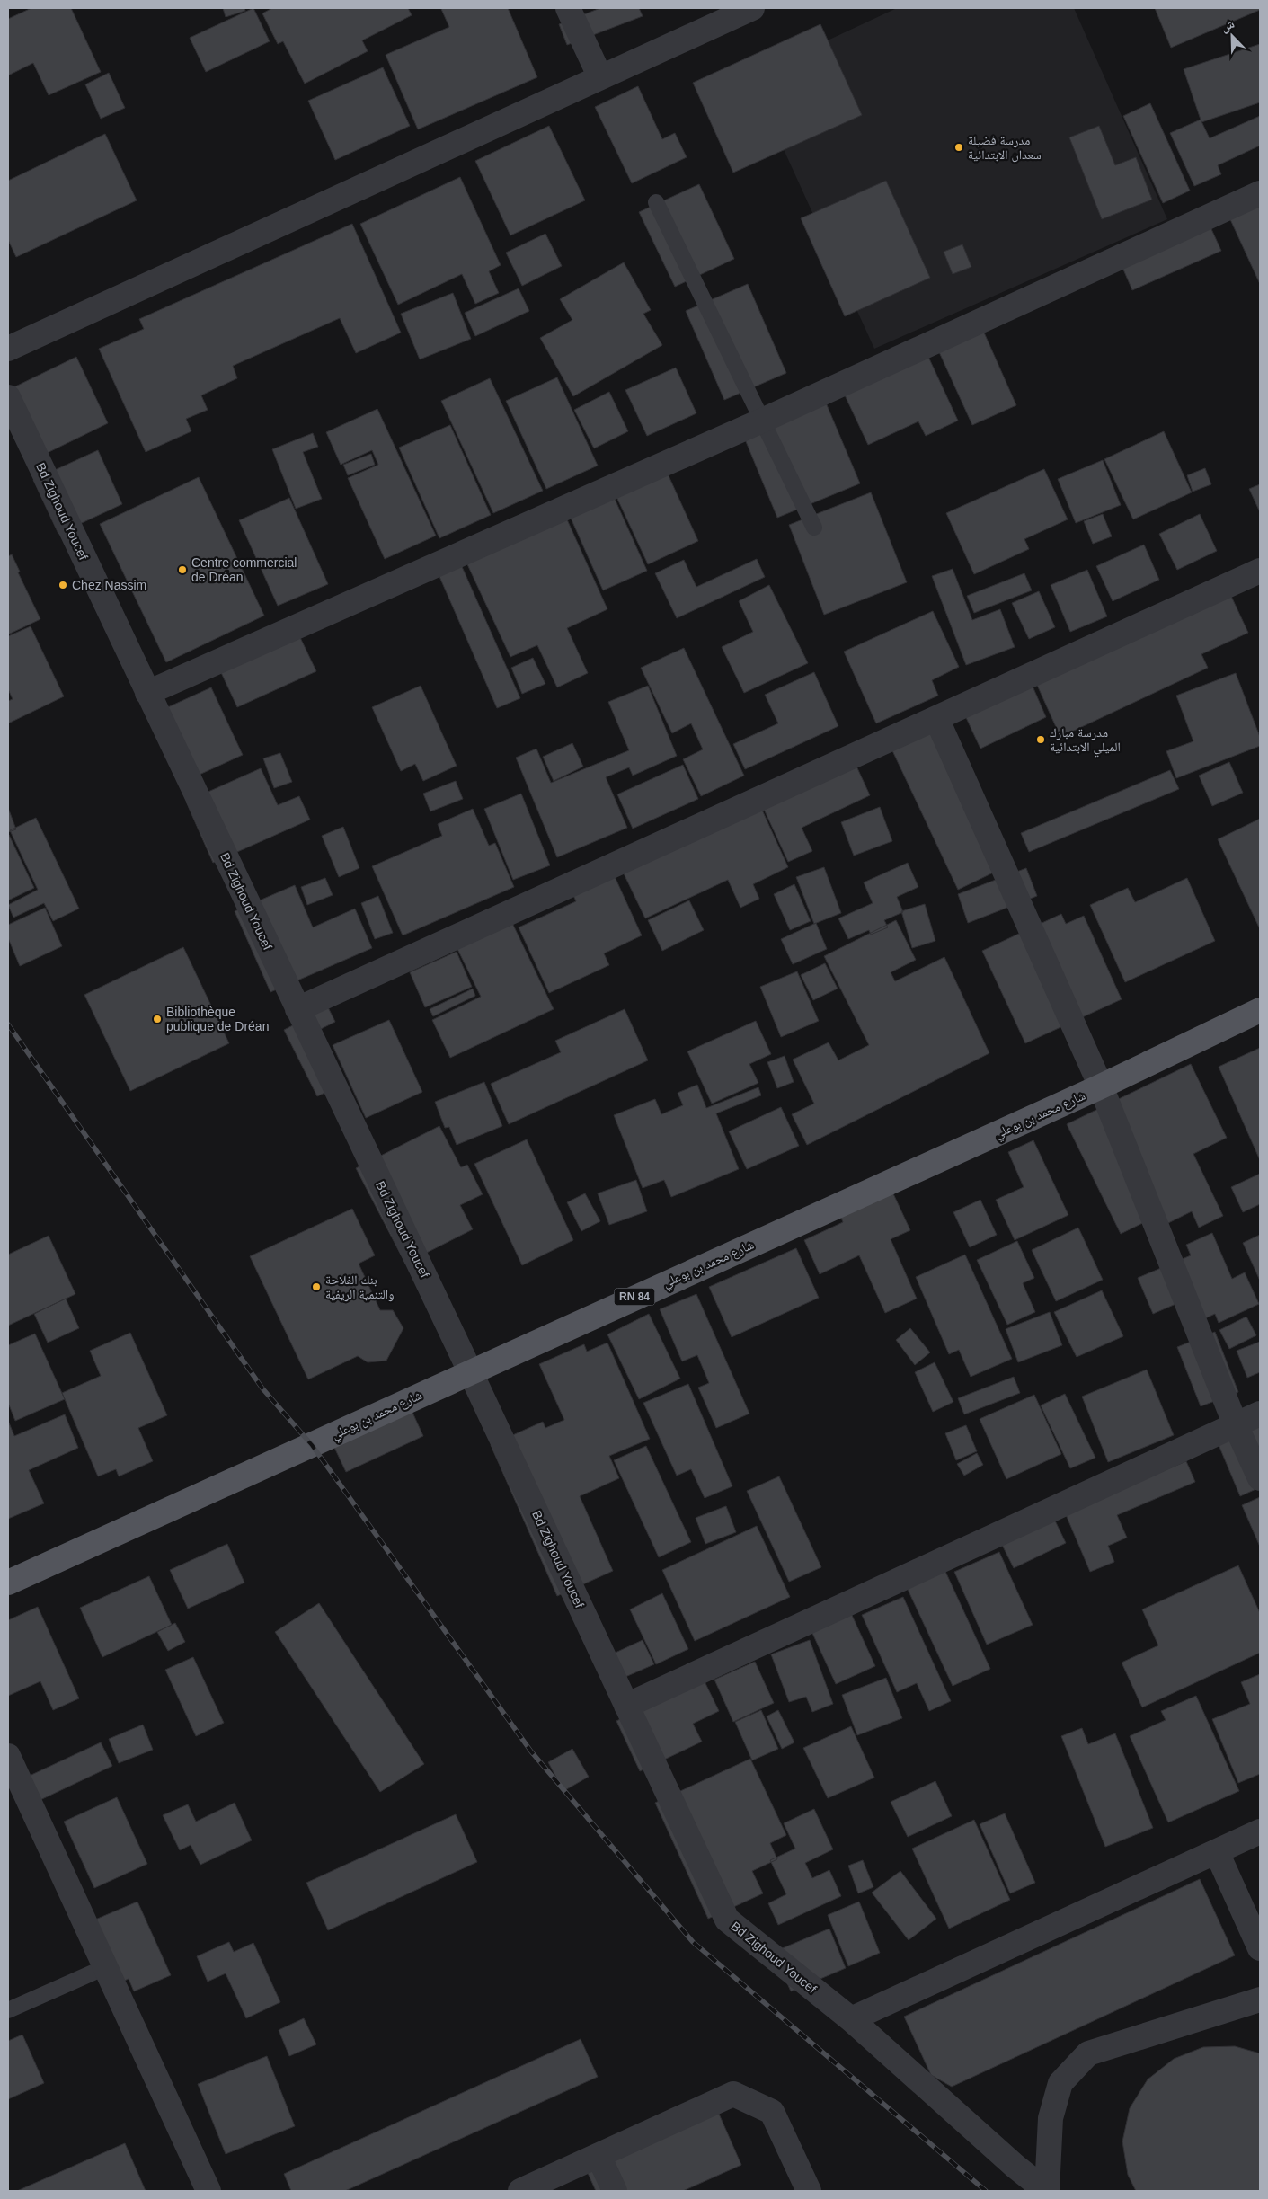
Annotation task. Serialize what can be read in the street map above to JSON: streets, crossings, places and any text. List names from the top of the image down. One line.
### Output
{"streets":{"main road":["شارع محمد بن بوعلي","RN 84"],"street":["Bd Zighoud Youcef"]},"crossings":[["Bd Zighoud Youcef","شارع محمد بن بوعلي"]],"places":["مدرسة فضيلة سعدان الابتدائية","Centre commercial de Dréan","Chez Nassim","مدرسة مبارك الميلي الابتدائية","Bibliothèque publique de Dréan","بنك الفلاحة والتنمية الريفية"],"north":"top left"}
